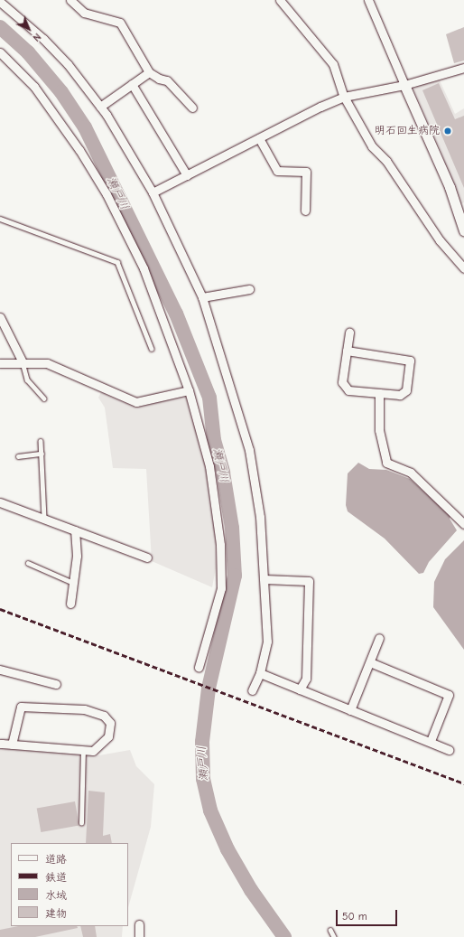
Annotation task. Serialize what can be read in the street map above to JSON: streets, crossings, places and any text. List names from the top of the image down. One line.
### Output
{"water":["瀬戸川"],"places":["明石回生病院"],"legend":["道路","鉄道","水域","建物"],"scale_bar":"50 m","north":"bottom right"}
